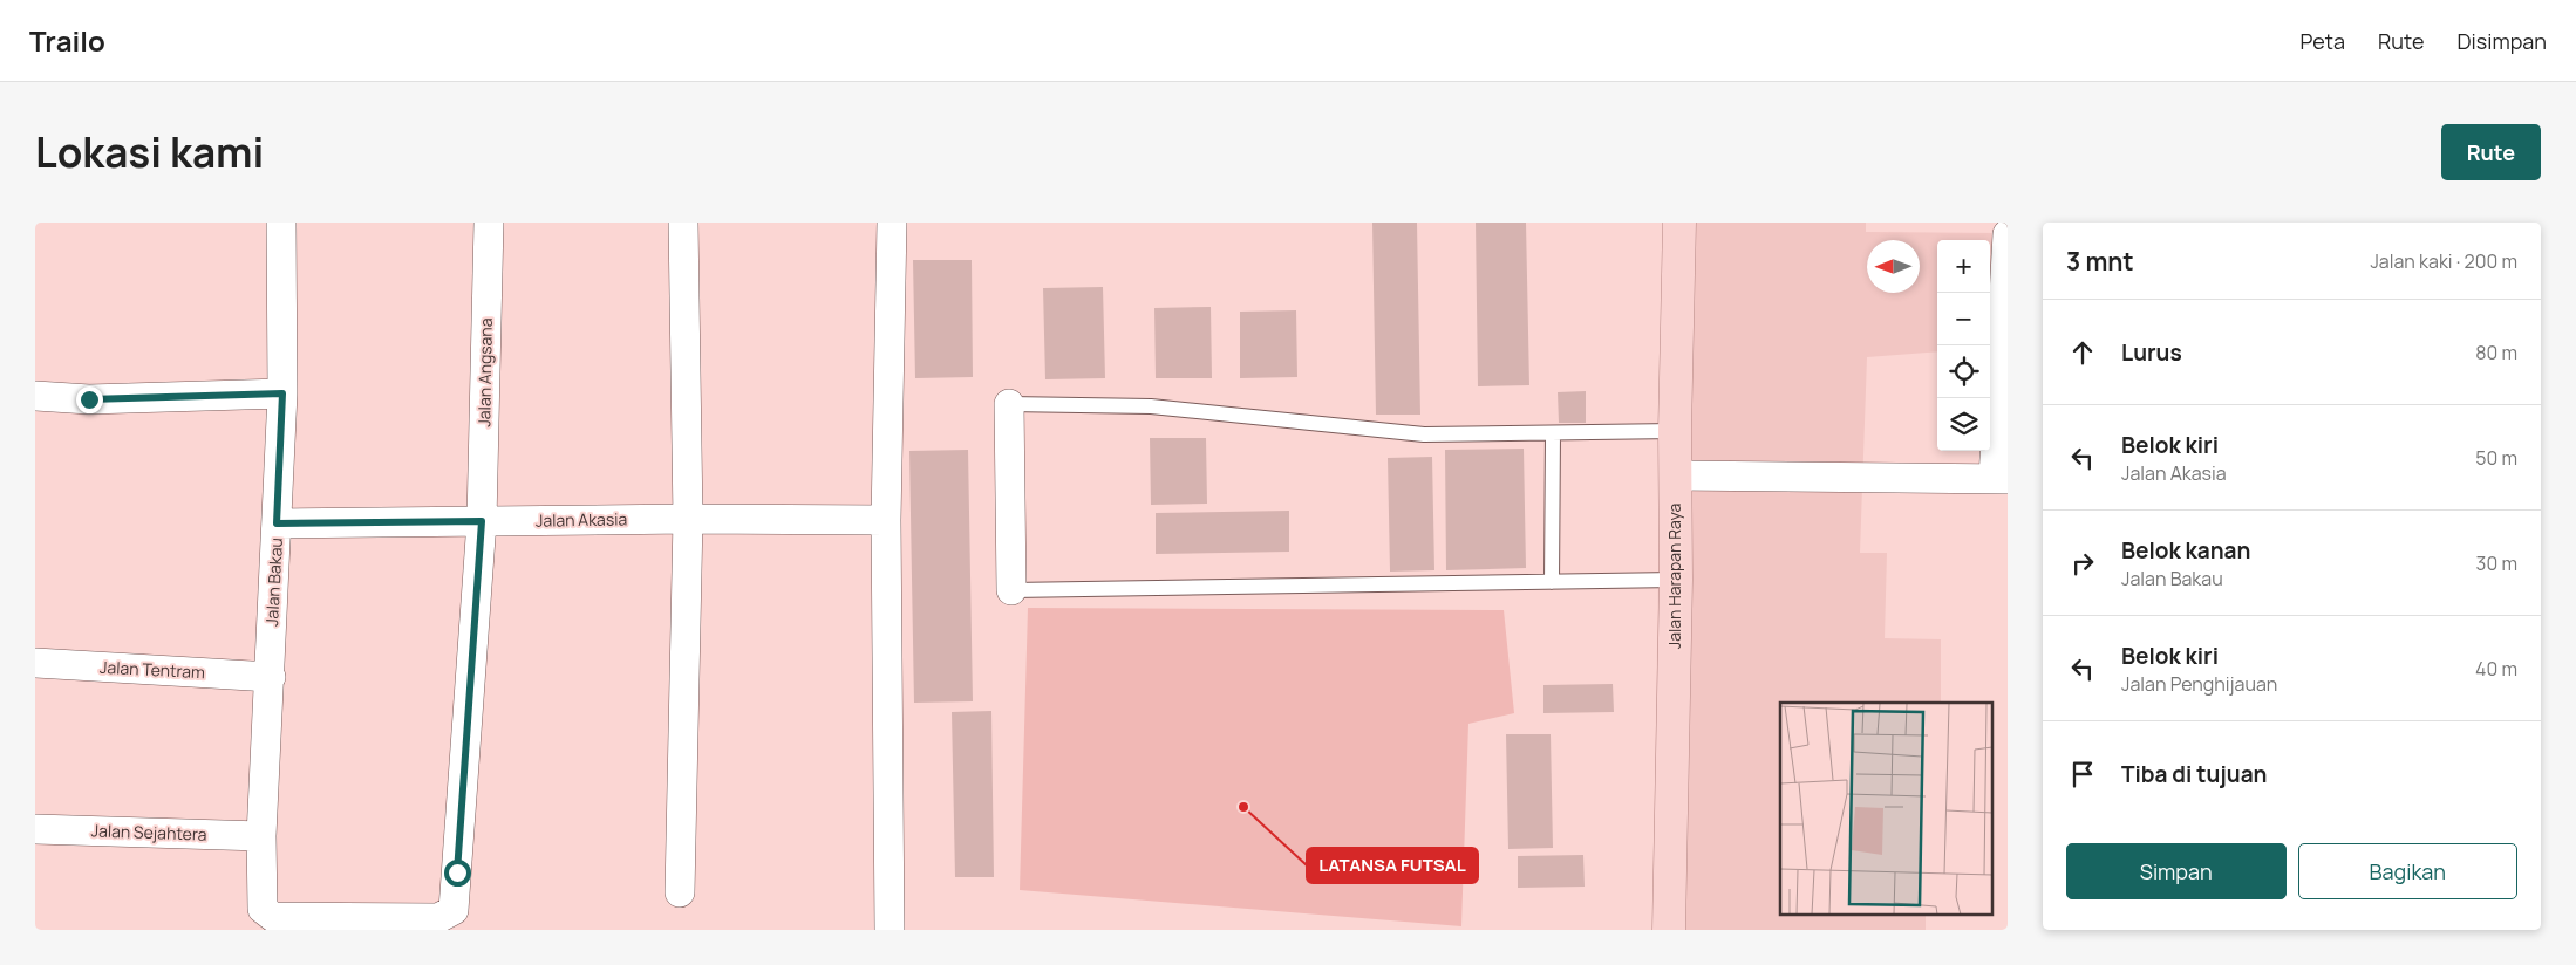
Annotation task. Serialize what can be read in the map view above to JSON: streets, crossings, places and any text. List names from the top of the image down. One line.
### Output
{"streets":{"main road":["Jalan Harapan Raya"],"street":["Jalan Angsana","Jalan Akasia","Jalan Bakau","Jalan Tentram","Jalan Sejahtera"]},"crossings":[["Jalan Angsana","Jalan Akasia"],["Jalan Angsana","Jalan Bakau"],["Jalan Angsana","Jalan Sejahtera"],["Jalan Akasia","Jalan Bakau"],["Jalan Bakau","Jalan Tentram"],["Jalan Bakau","Jalan Sejahtera"]],"places":["LATANSA FUTSAL"],"north":"left","page":{"header":"Trailo","nav":["Peta","Rute","Disimpan"],"title":"Lokasi kami","buttons":["Rute",["Simpan","Bagikan"]],"heading":["3 mnt","Jalan kaki · 200 m"],"map_buttons":["+","−"],"list":[["Lurus","80 m"],["Belok kiri","Jalan Akasia","50 m"],["Belok kanan","Jalan Bakau","30 m"],["Belok kiri","Jalan Penghijauan","40 m"],"Tiba di tujuan"]}}
